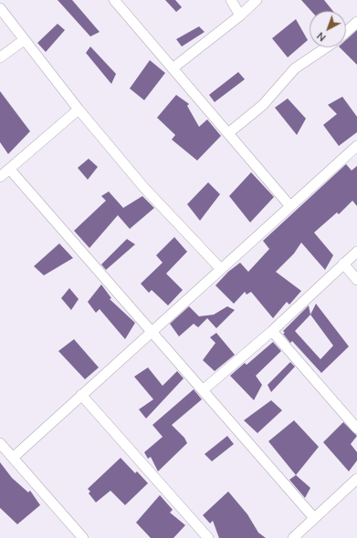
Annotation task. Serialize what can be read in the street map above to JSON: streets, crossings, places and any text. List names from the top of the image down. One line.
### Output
{"north":"bottom left"}
